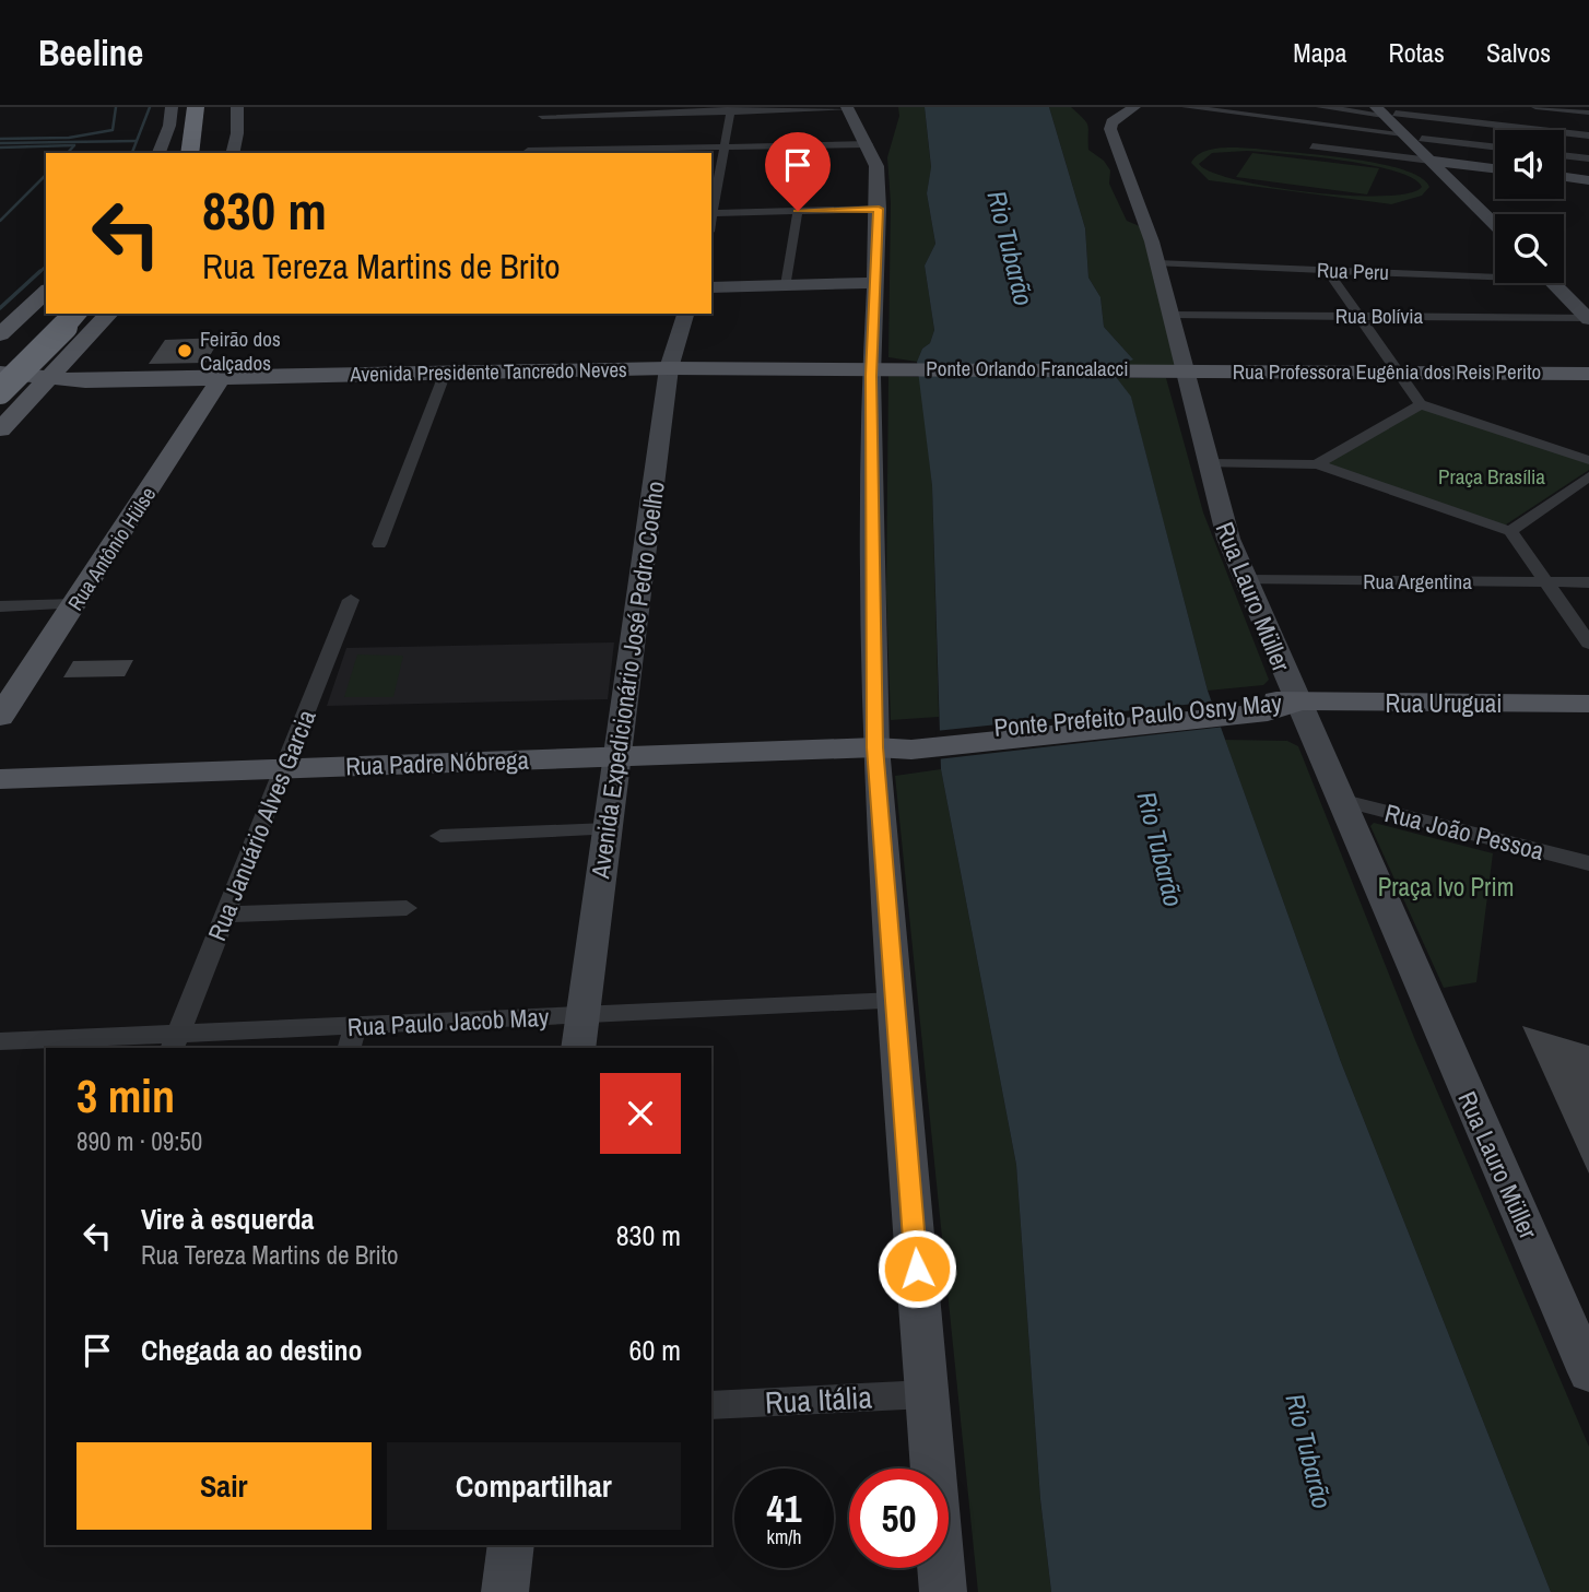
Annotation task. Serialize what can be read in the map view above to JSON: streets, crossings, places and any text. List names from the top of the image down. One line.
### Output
{"streets":{"main road":["Ponte Orlando Francalacci","Avenida Presidente Tancredo Neves","Rua Professora Eugênia dos Reis Perito","Rua Antônio Hülse","Rua Lauro Müller","Avenida Expedicionário José Pedro Coelho","Rua Uruguai","Ponte Prefeito Paulo Osny May","Rua Padre Nóbrega"],"street":["Rua Peru","Rua Bolívia","Rua Argentina","Rua Januário Alves Garcia","Rua João Pessoa","Rua Paulo Jacob May","Rua Itália"]},"crossings":[["Rua Peru","Rua Lauro Müller"],["Rua Bolívia","Rua Lauro Müller"],["Ponte Orlando Francalacci","Avenida Presidente Tancredo Neves"],["Ponte Orlando Francalacci","Rua Professora Eugênia dos Reis Perito"],["Ponte Orlando Francalacci","Rua Lauro Müller"],["Avenida Presidente Tancredo Neves","Rua Antônio Hülse"],["Avenida Presidente Tancredo Neves","Avenida Expedicionário José Pedro Coelho"],["Rua Professora Eugênia dos Reis Perito","Rua Lauro Müller"],["Rua Argentina","Rua Lauro Müller"],["Rua Lauro Müller","Rua Uruguai"],["Rua Lauro Müller","Ponte Prefeito Paulo Osny May"],["Rua Lauro Müller","Rua João Pessoa"],["Avenida Expedicionário José Pedro Coelho","Rua Padre Nóbrega"],["Avenida Expedicionário José Pedro Coelho","Rua Paulo Jacob May"],["Rua Uruguai","Ponte Prefeito Paulo Osny May"],["Ponte Prefeito Paulo Osny May","Rua Padre Nóbrega"],["Rua Padre Nóbrega","Rua Januário Alves Garcia"],["Rua Januário Alves Garcia","Rua Paulo Jacob May"]],"water":["Rio Tubarão"],"parks":["Praça Brasília","Praça Ivo Prim"],"places":["Feirão dos Calçados"],"page":{"header":"Beeline","nav":["Mapa","Rotas","Salvos"],"turn":["830 m","Rua Tereza Martins de Brito"],"heading":["3 min","890 m · 09:50"],"list":[{"name":"Vire à esquerda","note":"Rua Tereza Martins de Brito","value":"830 m"},{"name":"Chegada ao destino","value":"60 m"}],"buttons":["Sair","Compartilhar"],"speed":"41 km/h","limit":"50"}}
